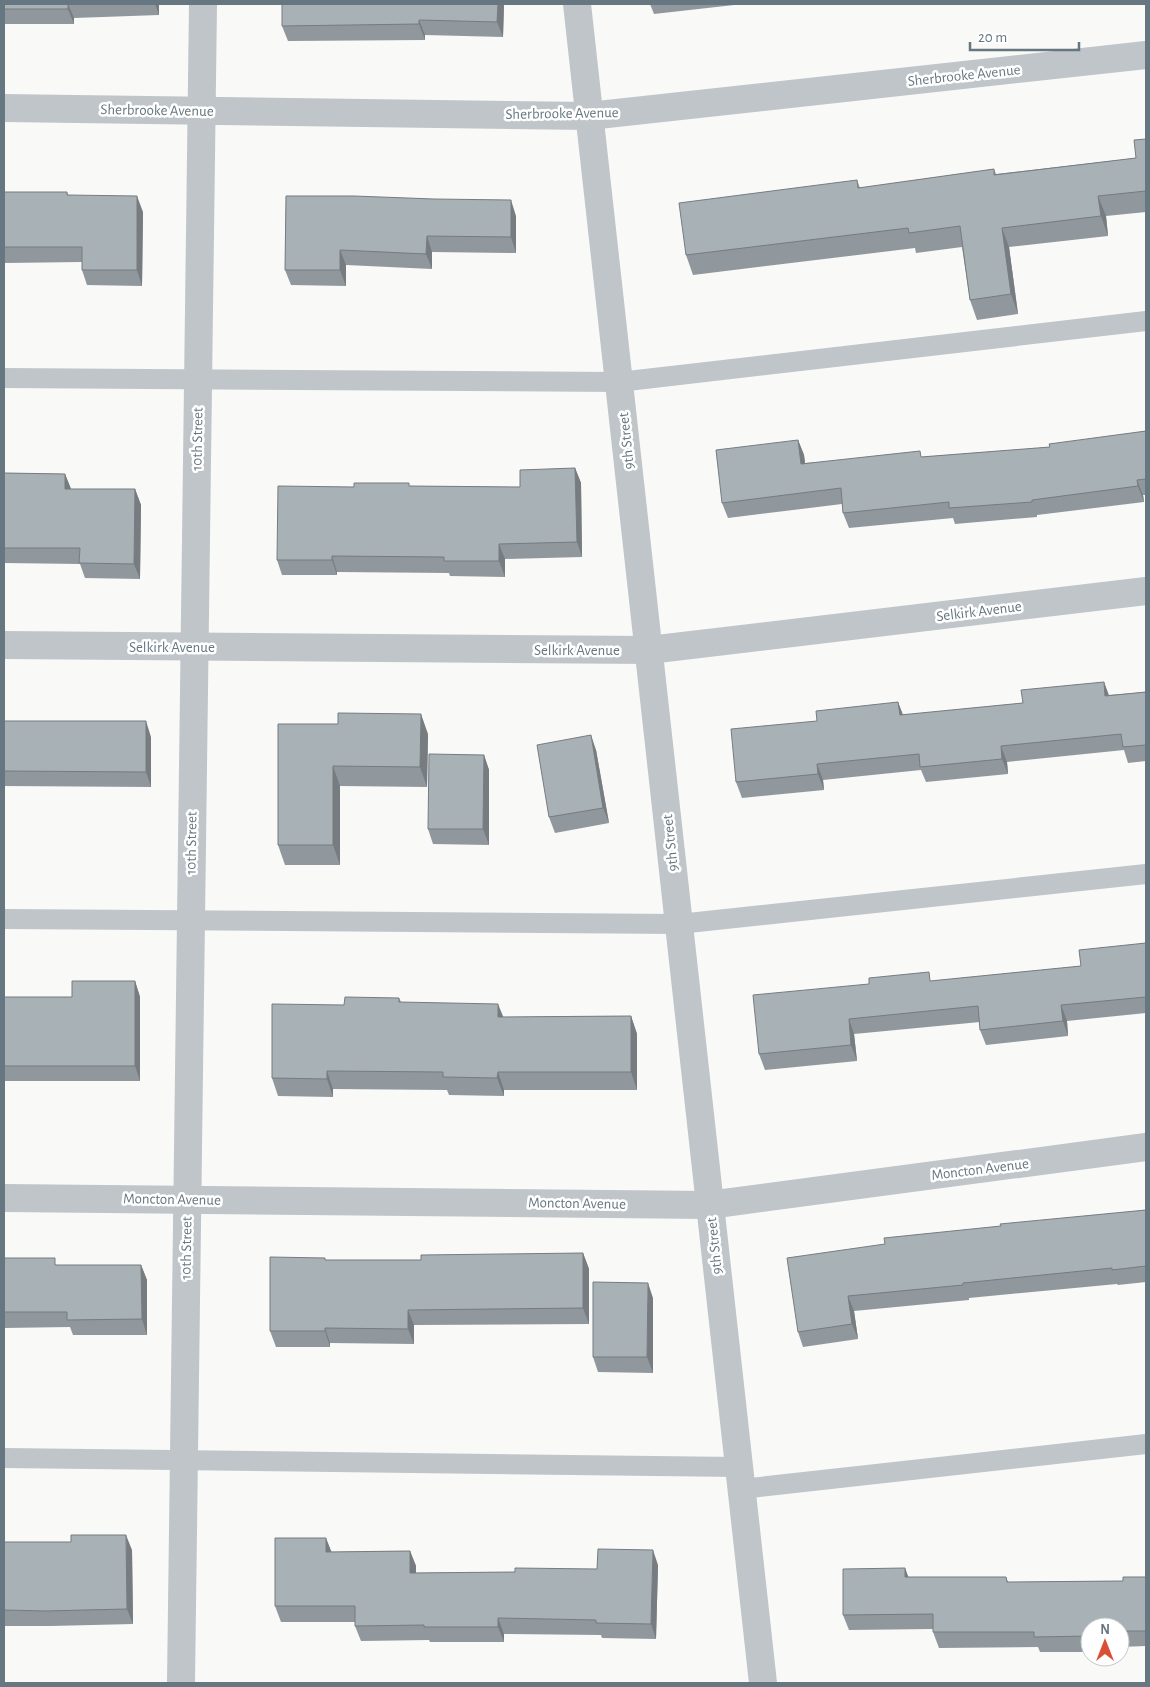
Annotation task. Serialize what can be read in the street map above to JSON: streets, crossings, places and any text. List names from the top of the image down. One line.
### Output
{"streets":{"street":["Sherbrooke Avenue","10th Street","9th Street","Selkirk Avenue","Moncton Avenue"]},"crossings":[["Sherbrooke Avenue","10th Street"],["Sherbrooke Avenue","9th Street"],["10th Street","Selkirk Avenue"],["10th Street","Moncton Avenue"],["9th Street","Selkirk Avenue"],["9th Street","Moncton Avenue"]],"scale_bar":"20 m","north":"top"}
